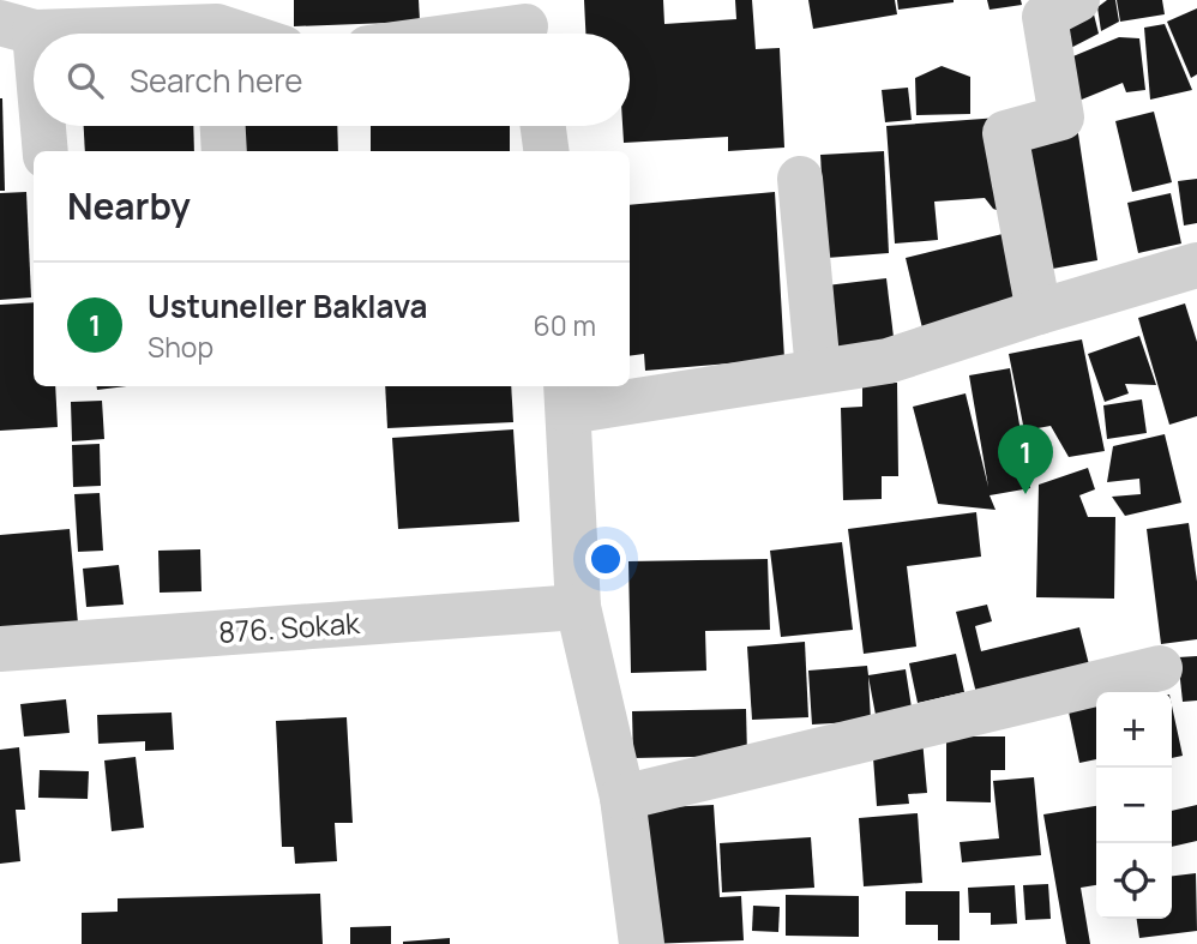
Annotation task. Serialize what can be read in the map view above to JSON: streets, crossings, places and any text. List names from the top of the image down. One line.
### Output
{"streets":{"street":["876. Sokak"]},"page":{"search":"Search here","heading":"Nearby","list":[{"mark":"1","name":"Ustuneller Baklava","note":"Shop","value":"60 m"}],"pins":"1","map_buttons":["+","−"]}}
